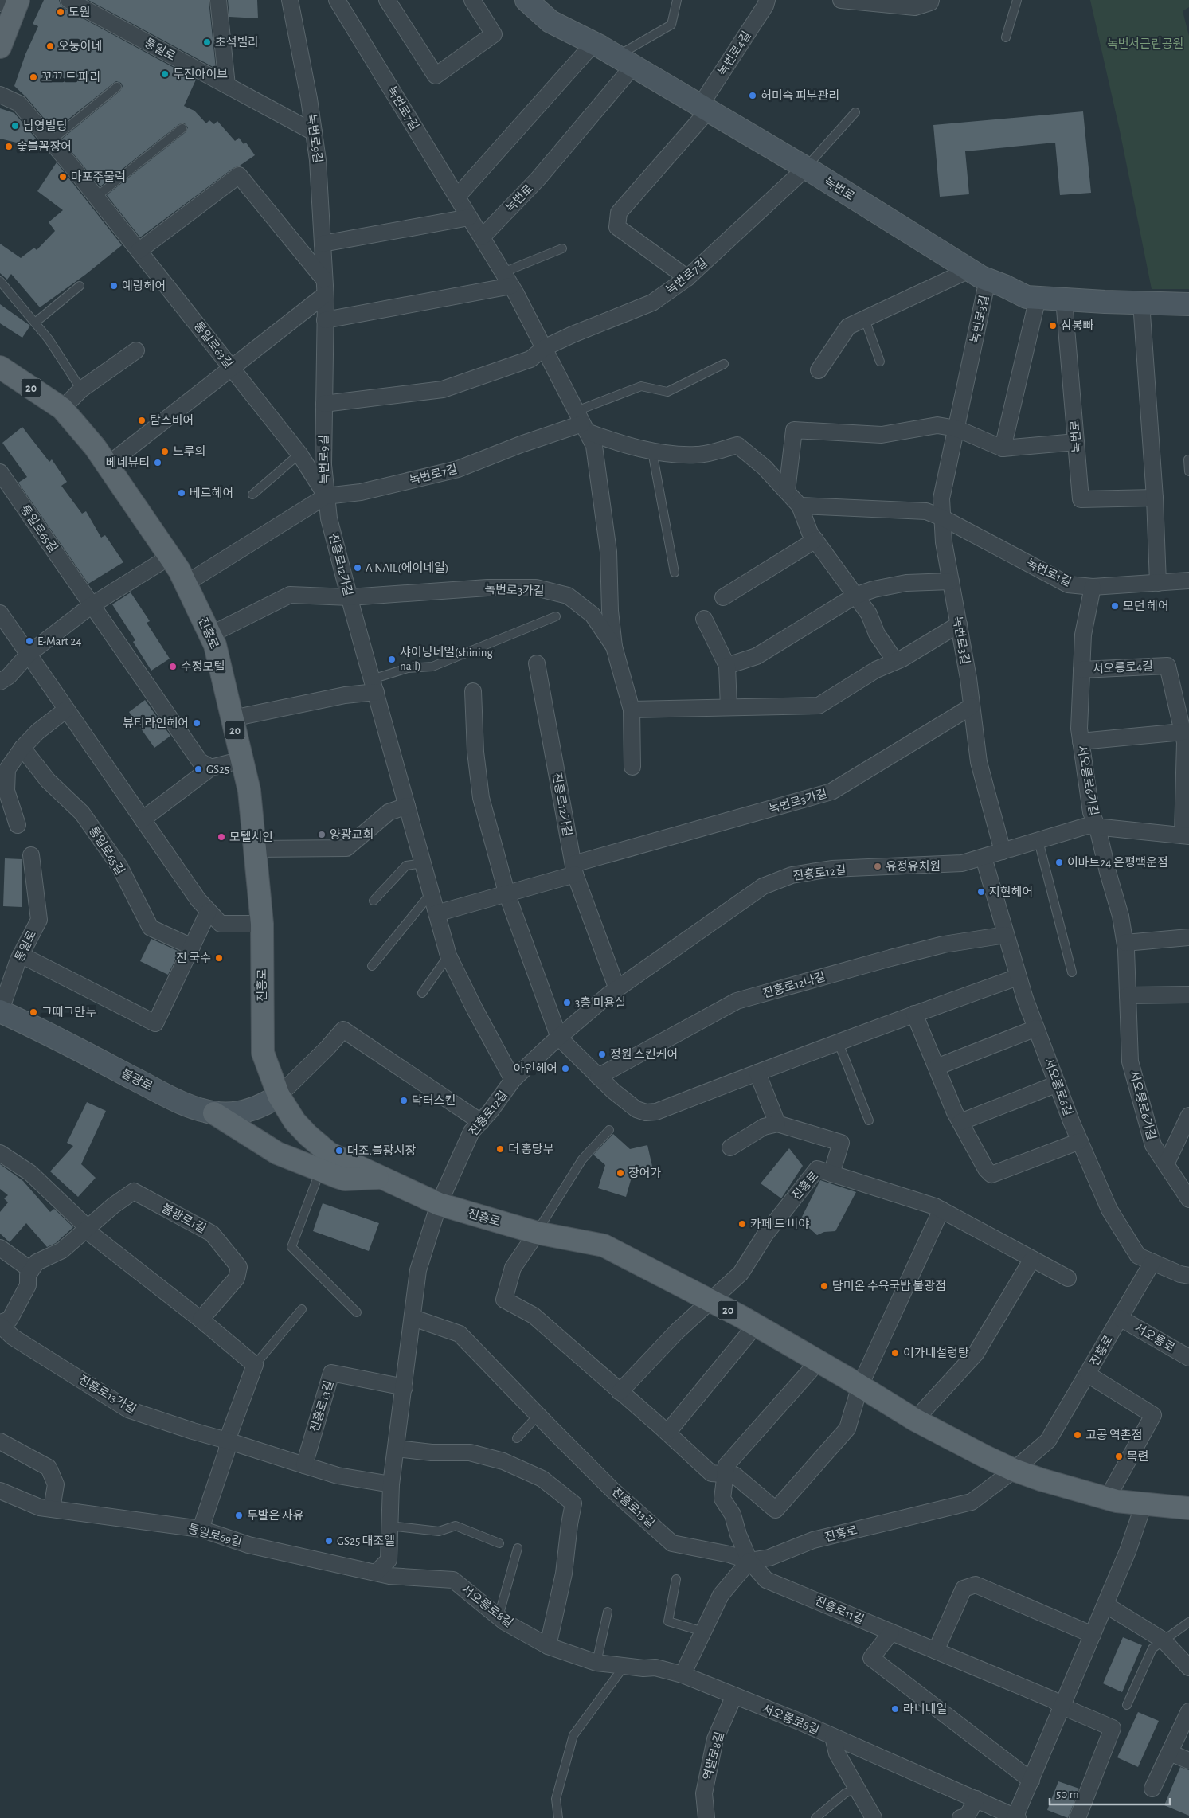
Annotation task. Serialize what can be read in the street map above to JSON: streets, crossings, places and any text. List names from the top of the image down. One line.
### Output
{"streets":{"main road":["20","진흥로"],"street":["통일로","녹번로4길","녹번로7길","녹번로9길","녹번로","녹번로3길","통일로63길","통일로65길","진흥로12가길","녹번로1길","녹번로3가길","서오릉로4길","서오릉로6가길","진흥로12길","진흥로12나길","불광로","서오릉로6길","불광로1길","서오릉로","진흥로13가길","진흥로13길","통일로69길","서오릉로8길","진흥로11길","역말로8길"]},"crossings":[["통일로","녹번로9길"],["통일로","불광로"],["녹번로4길","녹번로"],["녹번로7길","녹번로9길"],["녹번로7길","녹번로"],["녹번로7길","통일로63길"],["녹번로7길","진흥로12가길"],["녹번로7길","녹번로3가길"],["녹번로9길","통일로63길"],["녹번로9길","진흥로12가길"],["녹번로","녹번로3길"],["녹번로3길","녹번로1길"],["녹번로3길","녹번로3가길"],["녹번로3길","서오릉로4길"],["통일로63길","진흥로12가길"],["20","진흥로"],["진흥로12가길","녹번로3가길"],["진흥로12가길","진흥로12길"],["녹번로1길","서오릉로6가길"],["녹번로3가길","진흥로"],["진흥로","진흥로12길"],["진흥로","불광로"],["진흥로","서오릉로6길"],["진흥로","서오릉로"],["진흥로","진흥로13길"],["진흥로","진흥로11길"],["서오릉로4길","서오릉로6가길"],["서오릉로4길","진흥로12길"],["서오릉로4길","서오릉로6길"],["진흥로12길","서오릉로6길"],["진흥로12나길","서오릉로6길"],["진흥로13가길","진흥로13길"],["진흥로13길","진흥로11길"],["통일로69길","서오릉로8길"],["서오릉로8길","역말로8길"]],"parks":["녹번서근린공원"],"places":["도원","초석빌라","오둥이네","두진아이브","꼬끄 드 파리","허미숙 피부관리","남영빌딩","숯불꼼장어","마포주물럭","예랑헤어","삼봉빠","탐스비어","느루의","베네뷰티","베르헤어","A NAIL(에이네일)","모던 헤어","E-Mart 24","샤이닝네일(shining nail)","수정모텔","뷰티라인헤어","GS25","양광교회","모텔시안","이마트24 은평백운점","유정유치원","지현헤어","진 국수","3층 미용실","그때그만두","정원 스킨케어","아인헤어","닥터스킨","더 홍당무","대조.불광시장","장어가","카페 드 비야","담미온 수육국밥 불광점","이가네설렁탕","고공 역촌점","목련","두발은 자유","GS25 대조엘","라니네일"],"scale_bar":"50 m"}
